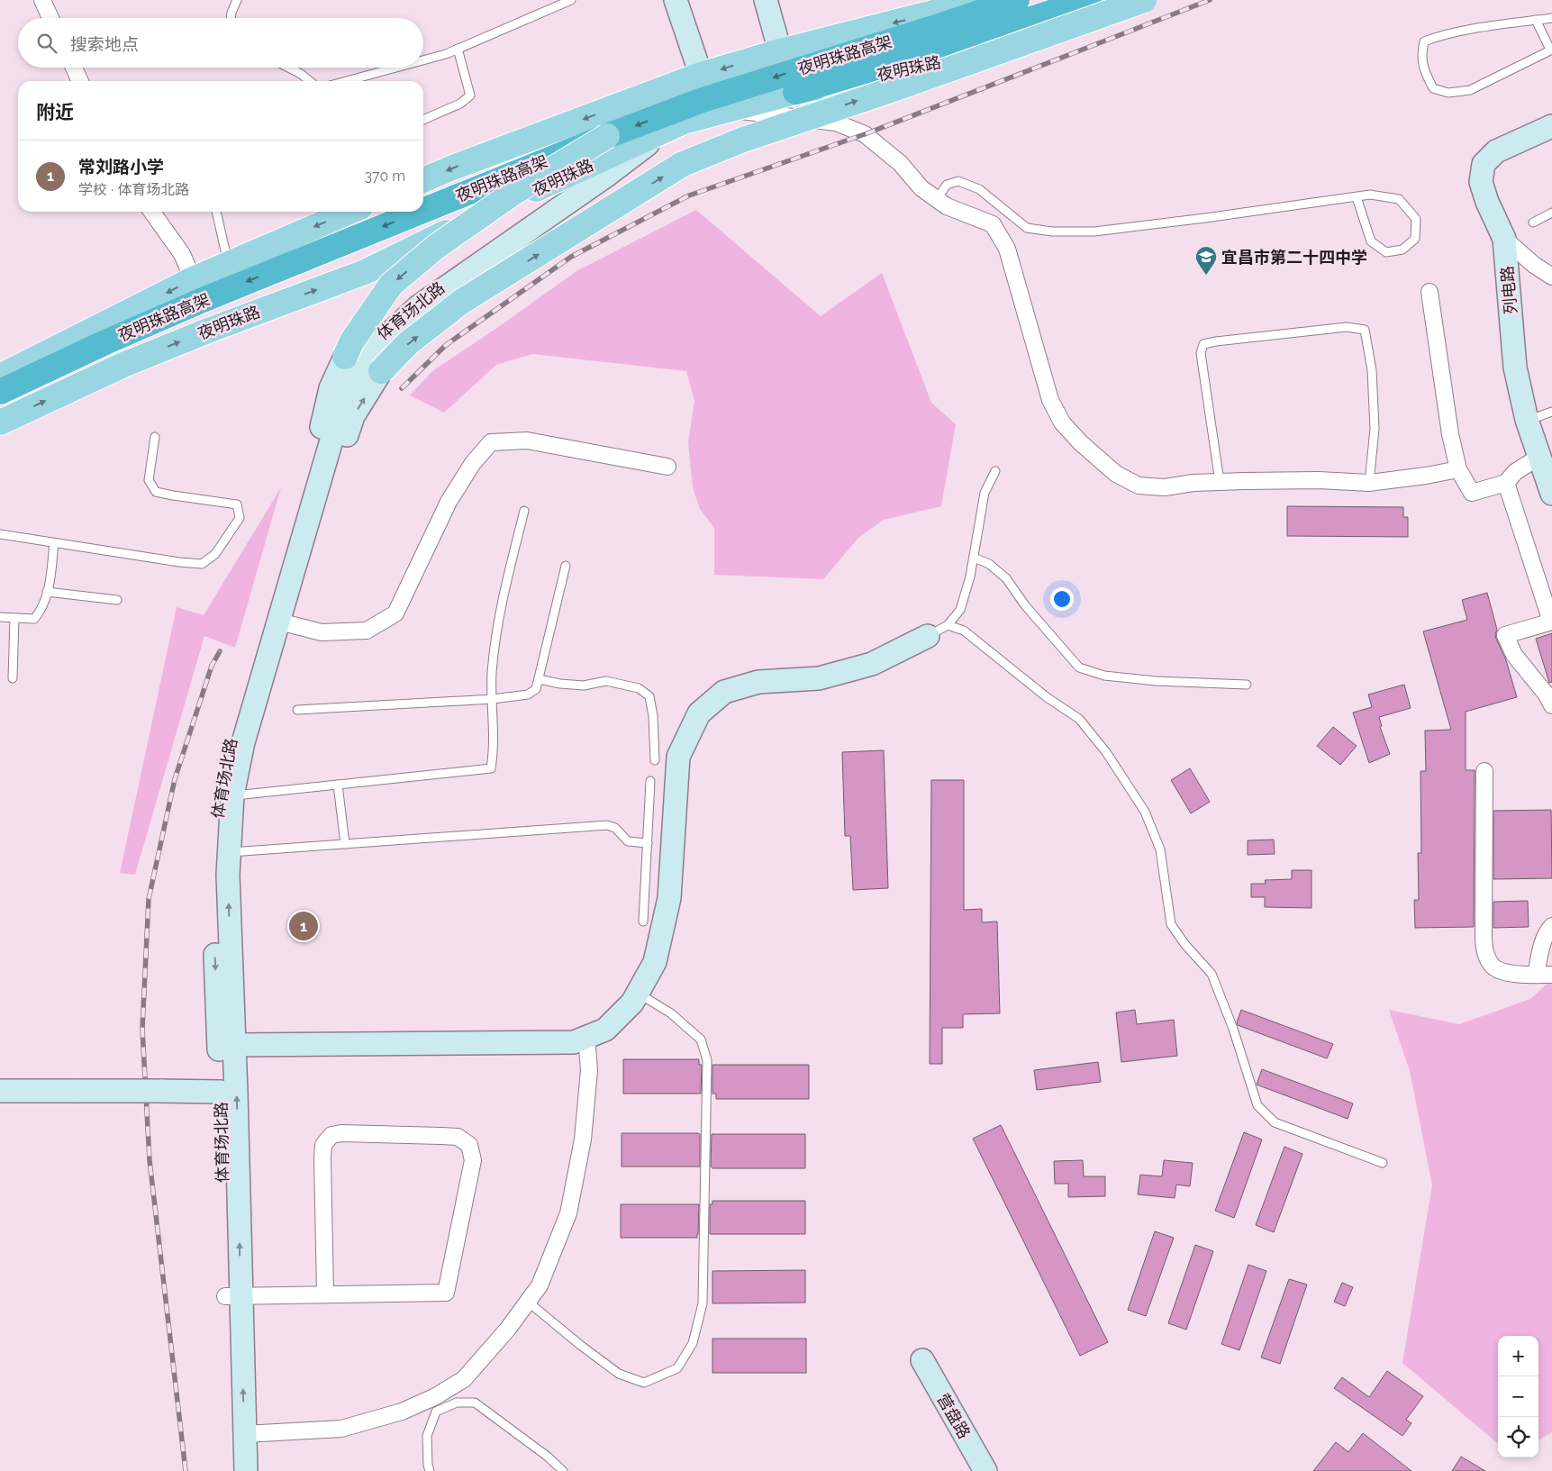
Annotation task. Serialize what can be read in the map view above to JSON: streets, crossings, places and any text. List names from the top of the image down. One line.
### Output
{"streets":{"highway":["夜明珠路高架"],"main road":["夜明珠路","列电路","体育场北路","营盘路"]},"crossings":[["夜明珠路高架","夜明珠路"]],"one_way":["夜明珠路高架"],"places":{"school or university":["宜昌市第二十四中学"]},"page":{"search":"搜索地点","heading":"附近","list":[{"mark":"1","name":"常刘路小学","note":"学校 · 体育场北路","value":"370 m"}],"pins":"1","map_buttons":["+","−"]}}
